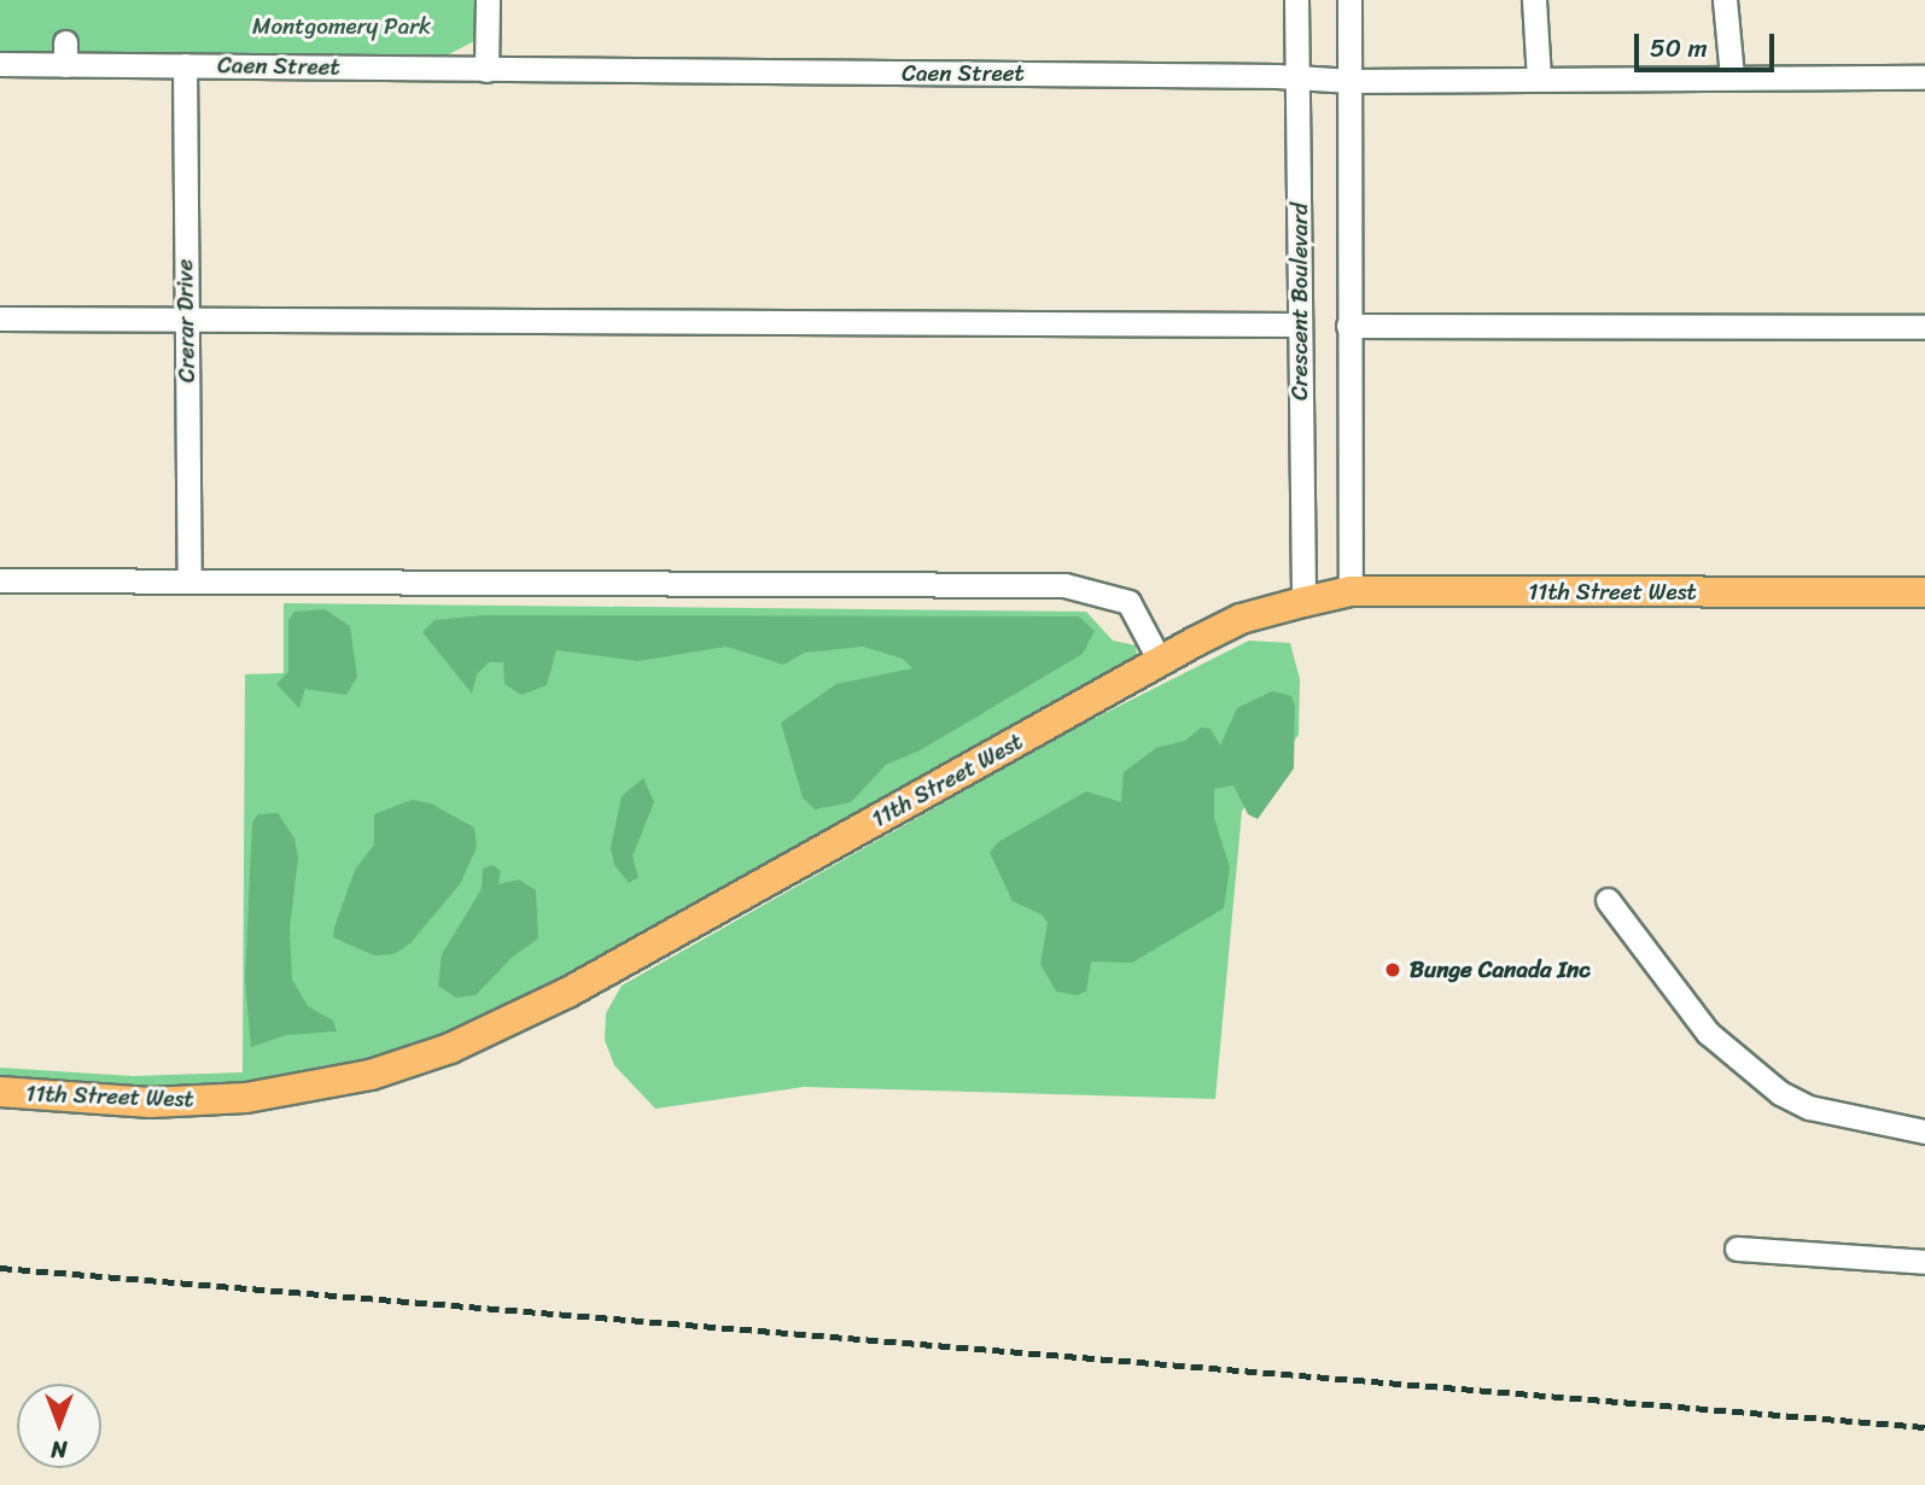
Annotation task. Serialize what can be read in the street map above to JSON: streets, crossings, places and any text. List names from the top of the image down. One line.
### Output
{"streets":{"main road":["11th Street West"],"street":["Caen Street","Crescent Boulevard","Crerar Drive"]},"crossings":[["Caen Street","Crescent Boulevard"],["Caen Street","Crerar Drive"],["Crescent Boulevard","11th Street West"]],"parks":["Montgomery Park"],"places":["Bunge Canada Inc"],"scale_bar":"50 m","north":"bottom"}
